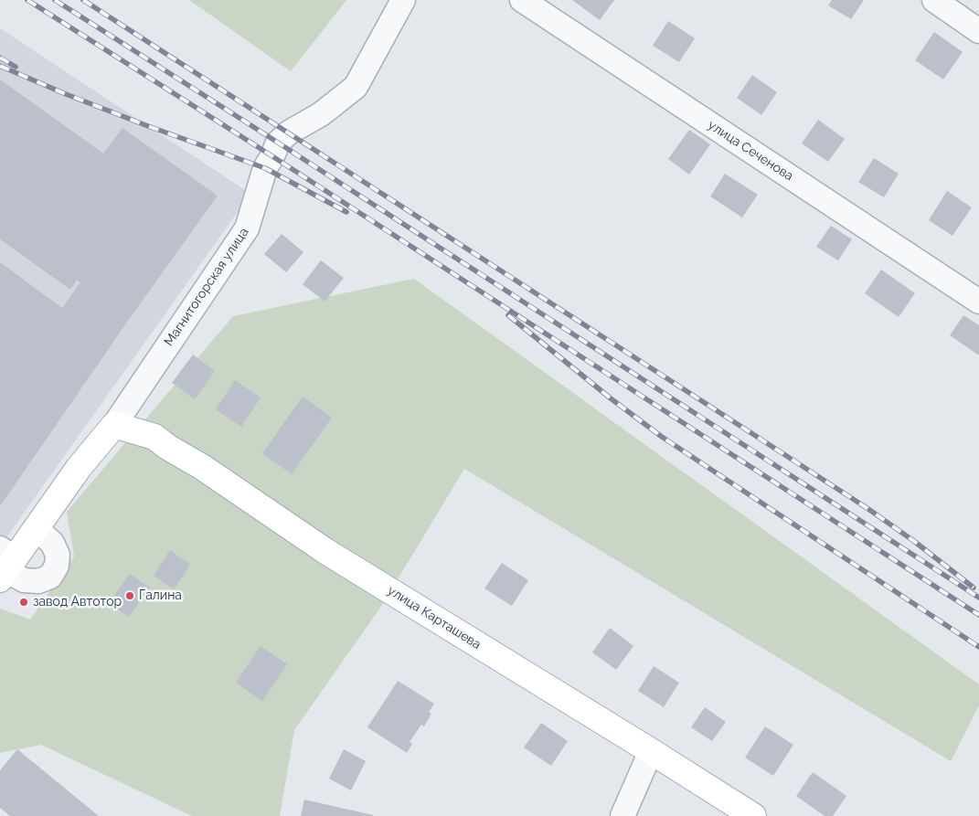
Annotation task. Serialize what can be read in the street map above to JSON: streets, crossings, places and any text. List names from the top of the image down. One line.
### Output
{"streets":{"main road":["Магнитогорская улица","улица Карташева"],"street":["улица Сеченова"]},"crossings":[["Магнитогорская улица","улица Карташева"]],"places":["Галина","завод Автотор"]}
